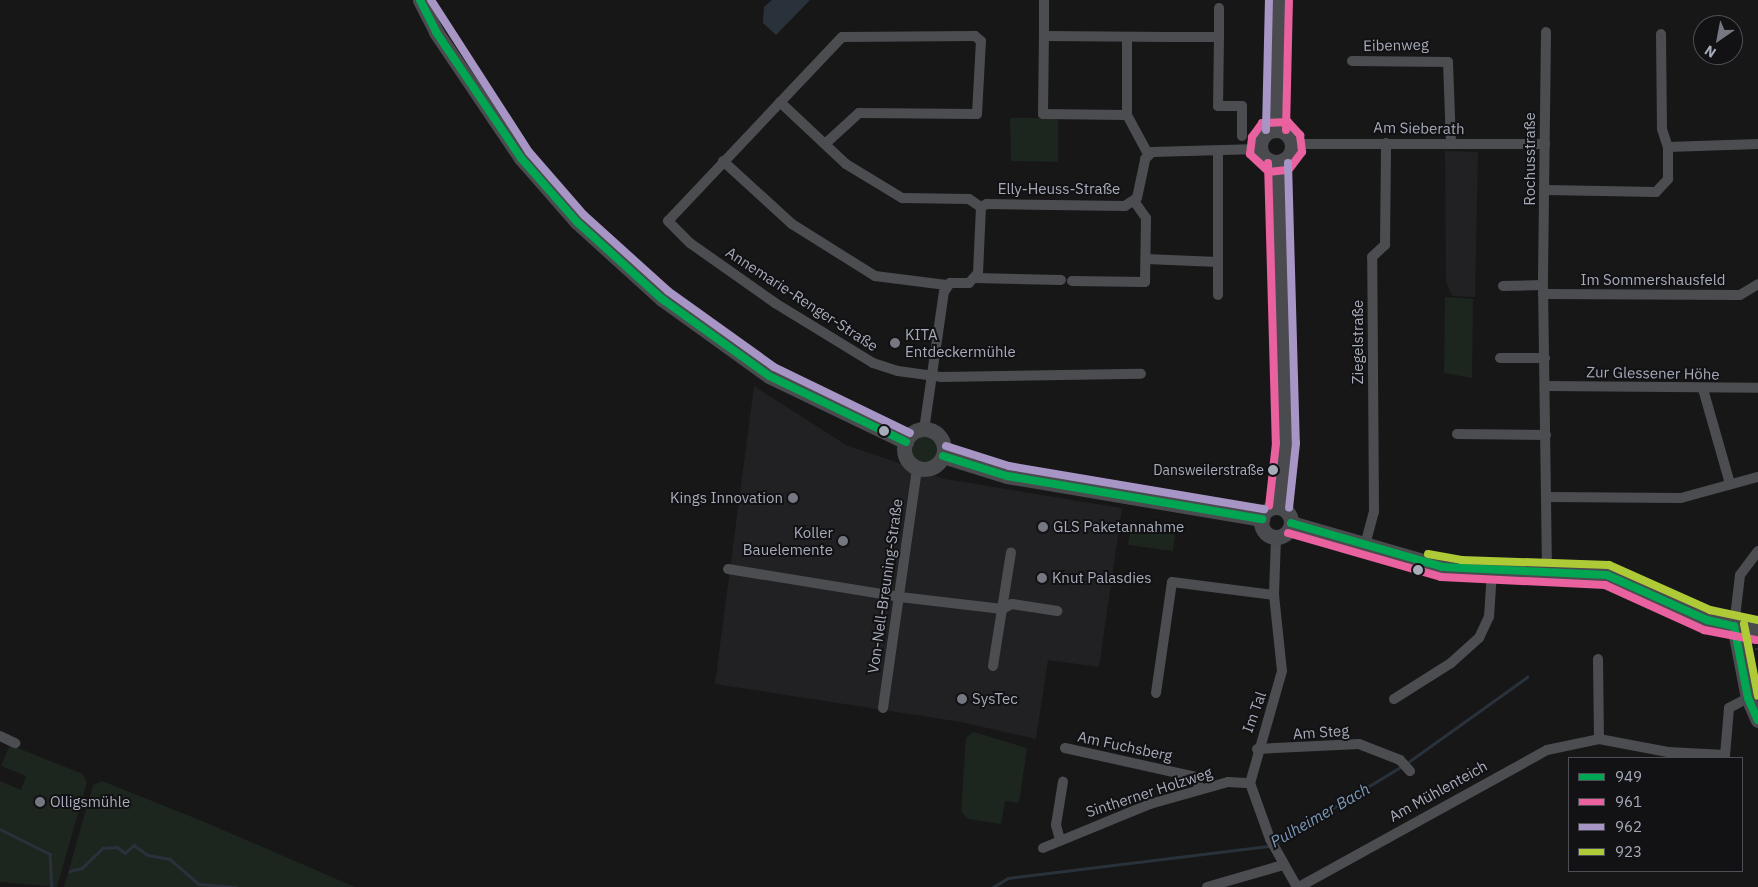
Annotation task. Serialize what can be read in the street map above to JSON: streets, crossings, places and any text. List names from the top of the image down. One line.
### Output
{"streets":{"street":["Eibenweg","Am Sieberath","Rochusstraße","Elly-Heuss-Straße","Im Sommershausfeld","Annemarie-Renger-Straße","Ziegelstraße","Zur Glessener Höhe","Von-Nell-Breuning-Straße","Im Tal","Am Steg","Am Fuchsberg","Am Mühlenteich","Sintherner Holzweg"]},"crossings":[["Eibenweg","Am Sieberath"],["Am Sieberath","Rochusstraße"],["Am Sieberath","Ziegelstraße"],["Rochusstraße","Im Sommershausfeld"],["Rochusstraße","Zur Glessener Höhe"],["Im Tal","Am Steg"],["Im Tal","Sintherner Holzweg"],["Am Fuchsberg","Sintherner Holzweg"]],"water":["Pulheimer Bach"],"places":["KITA Entdeckermühle","Dansweilerstraße","Kings Innovation","GLS Paketannahme","Koller Bauelemente","Knut Palasdies","SysTec","Olligsmühle"],"lines":["transit line 949","transit line 961","transit line 962","transit line 923"],"legend":["949","961","962","923"],"north":"bottom left"}
